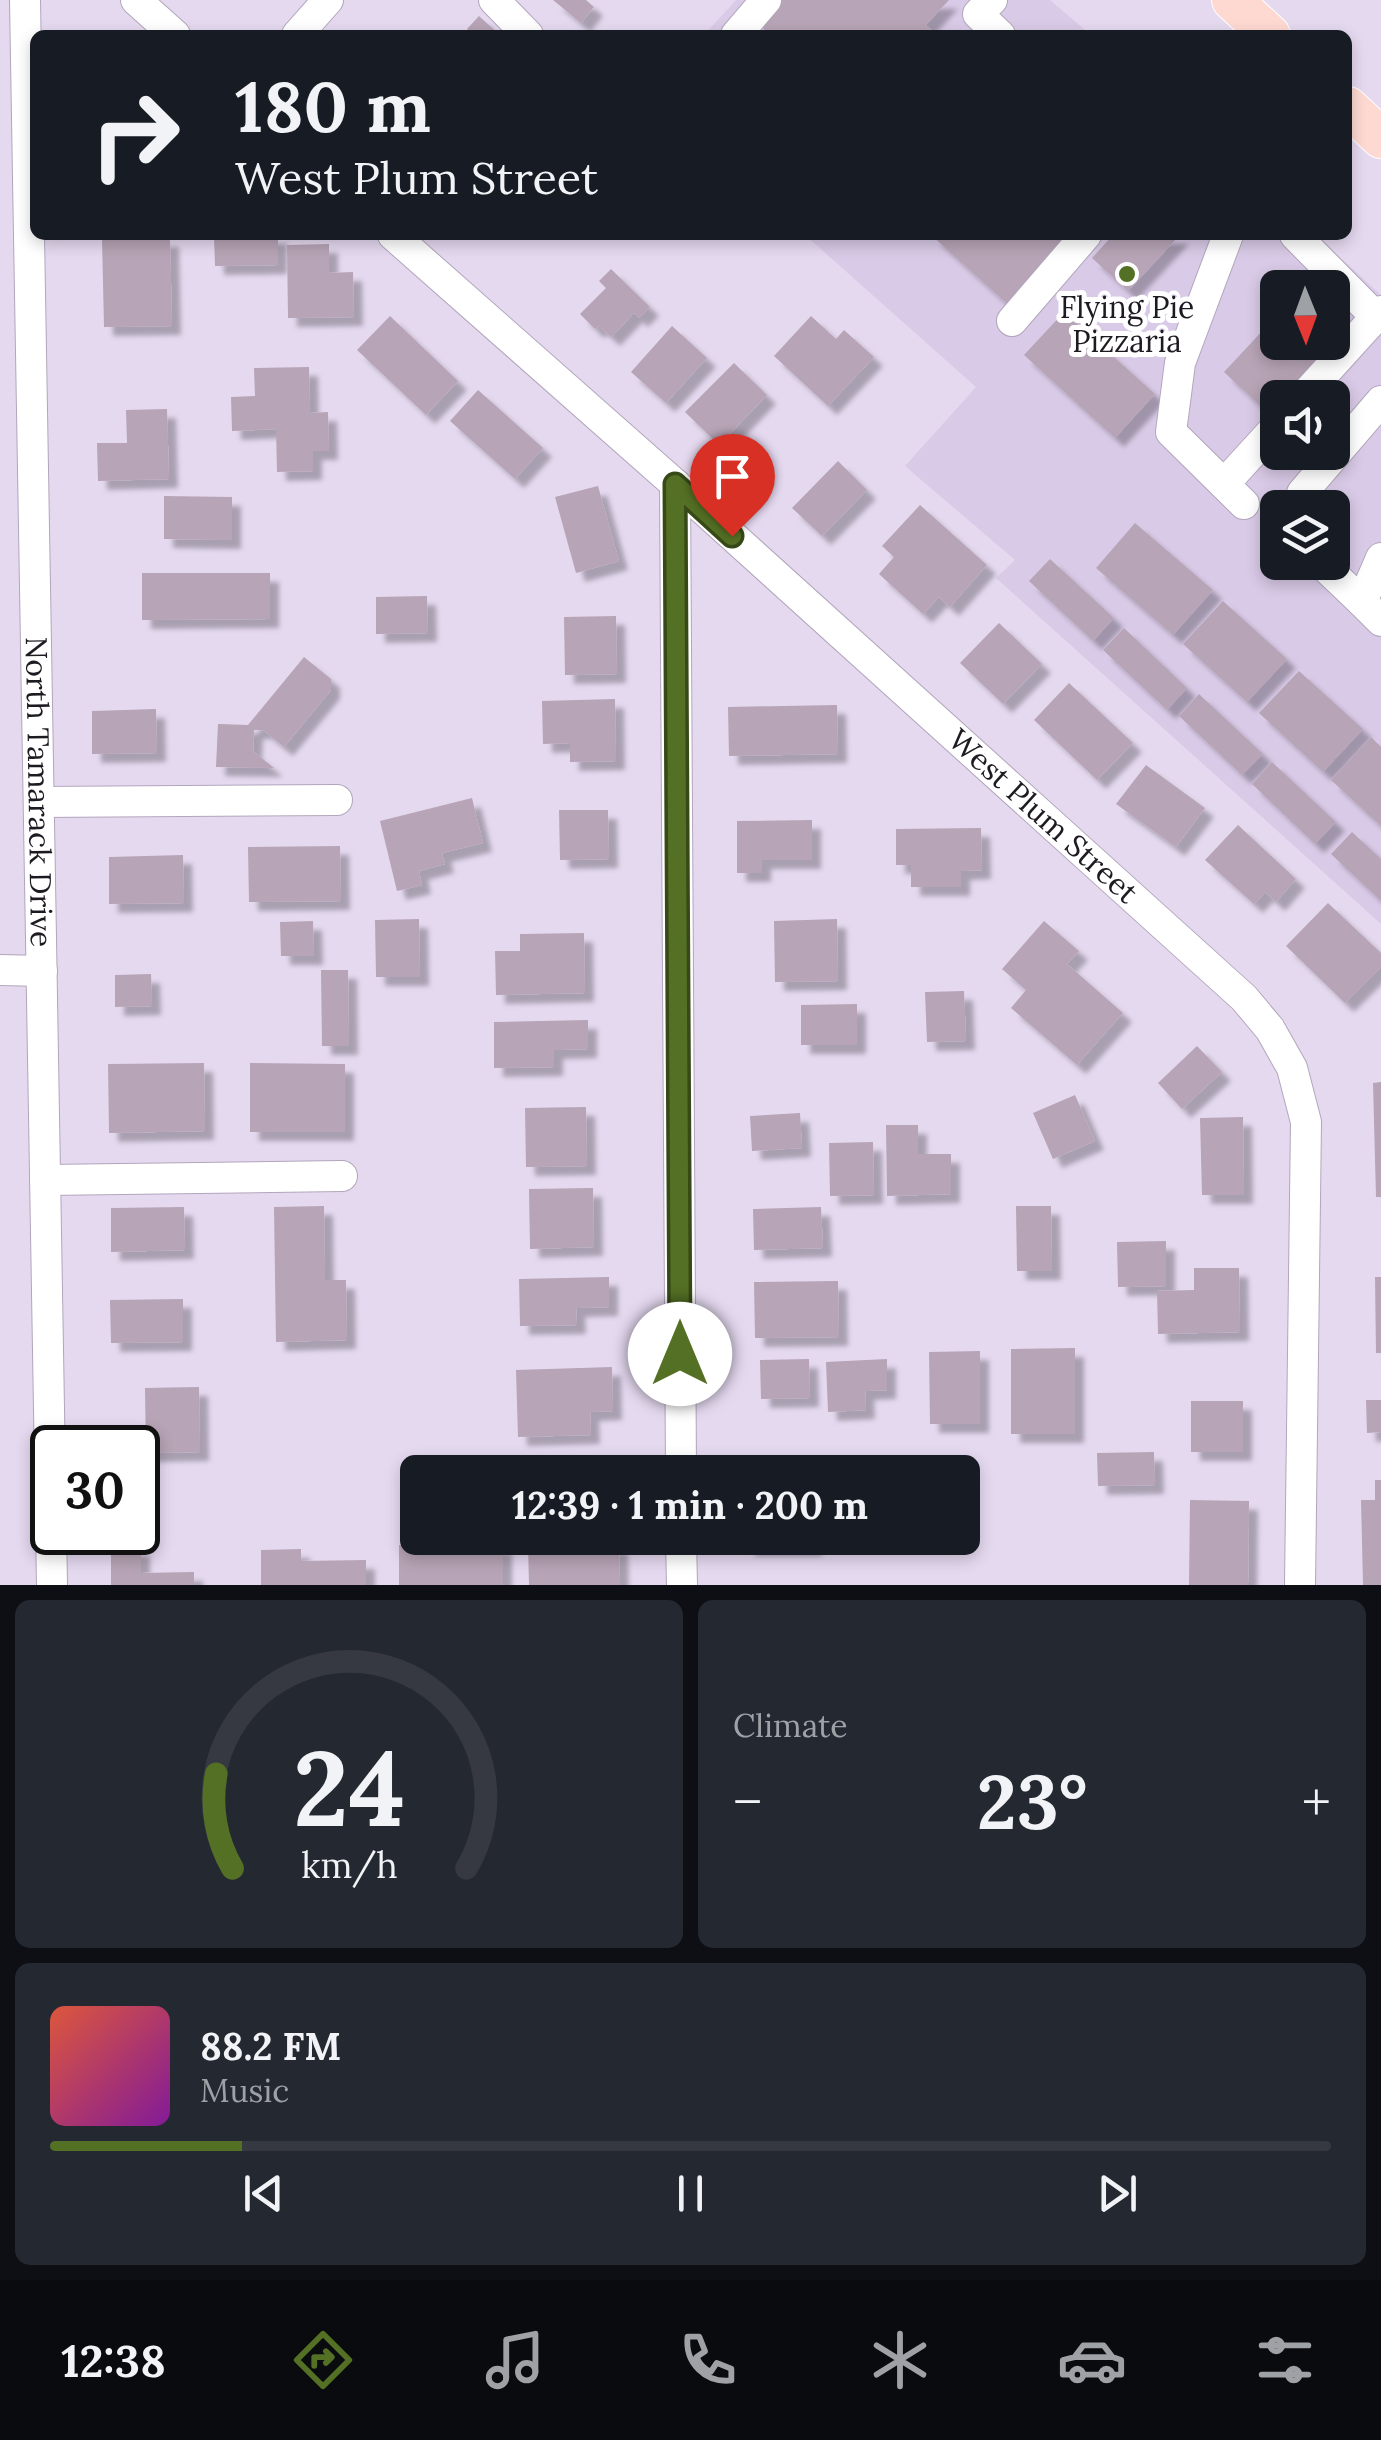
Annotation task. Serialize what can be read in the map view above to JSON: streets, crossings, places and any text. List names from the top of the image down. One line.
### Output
{"streets":{"street":["North Tamarack Drive","West Plum Street"]},"places":["Flying Pie Pizzaria"],"north":"bottom","page":{"turn":["180 m","West Plum Street"],"limit":"30","trip":"12:39 · 1 min · 200 m","tile":"Climate","heat":["−","23°","+"],"song":["88.2 FM","Music"],"tabs":"12:38","gauge":["24","km/h"]}}
